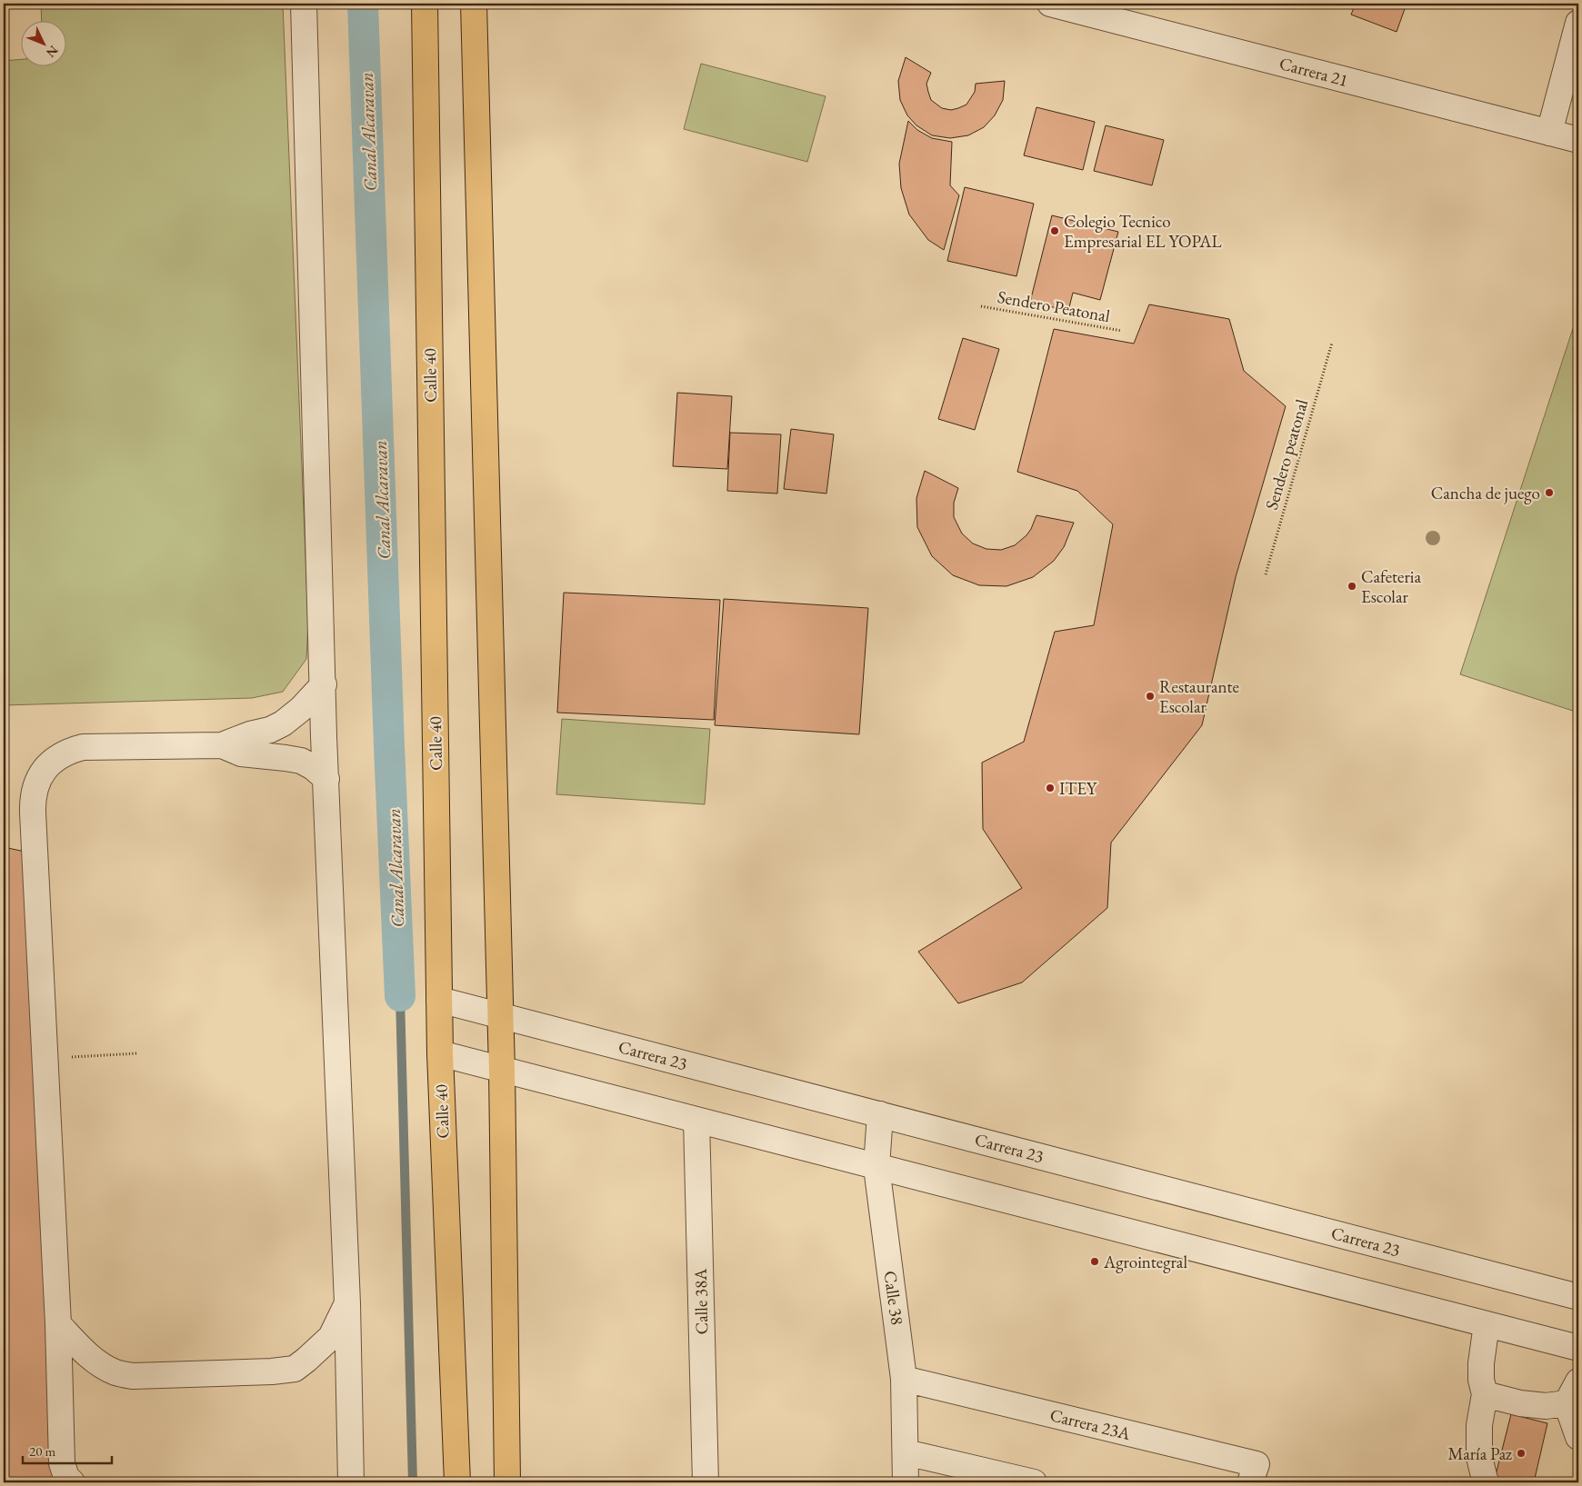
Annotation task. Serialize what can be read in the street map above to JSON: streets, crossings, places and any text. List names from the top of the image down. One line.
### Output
{"streets":{"main road":["Calle 40"],"street":["Carrera 21","Carrera 23","Calle 38","Calle 38A","Carrera 23A"],"path":["Sendero Peatonal","Sendero peatonal"]},"crossings":[["Calle 40","Carrera 23"],["Carrera 23","Calle 38"],["Calle 38","Carrera 23A"]],"water":["Canal Alcaravan"],"places":["Colegio Tecnico Empresarial EL YOPAL","Cancha de juego","Cafeteria Escolar","Restaurante Escolar","ITEY","Agrointegral","María Paz"],"scale_bar":"20 m","north":"bottom right"}
